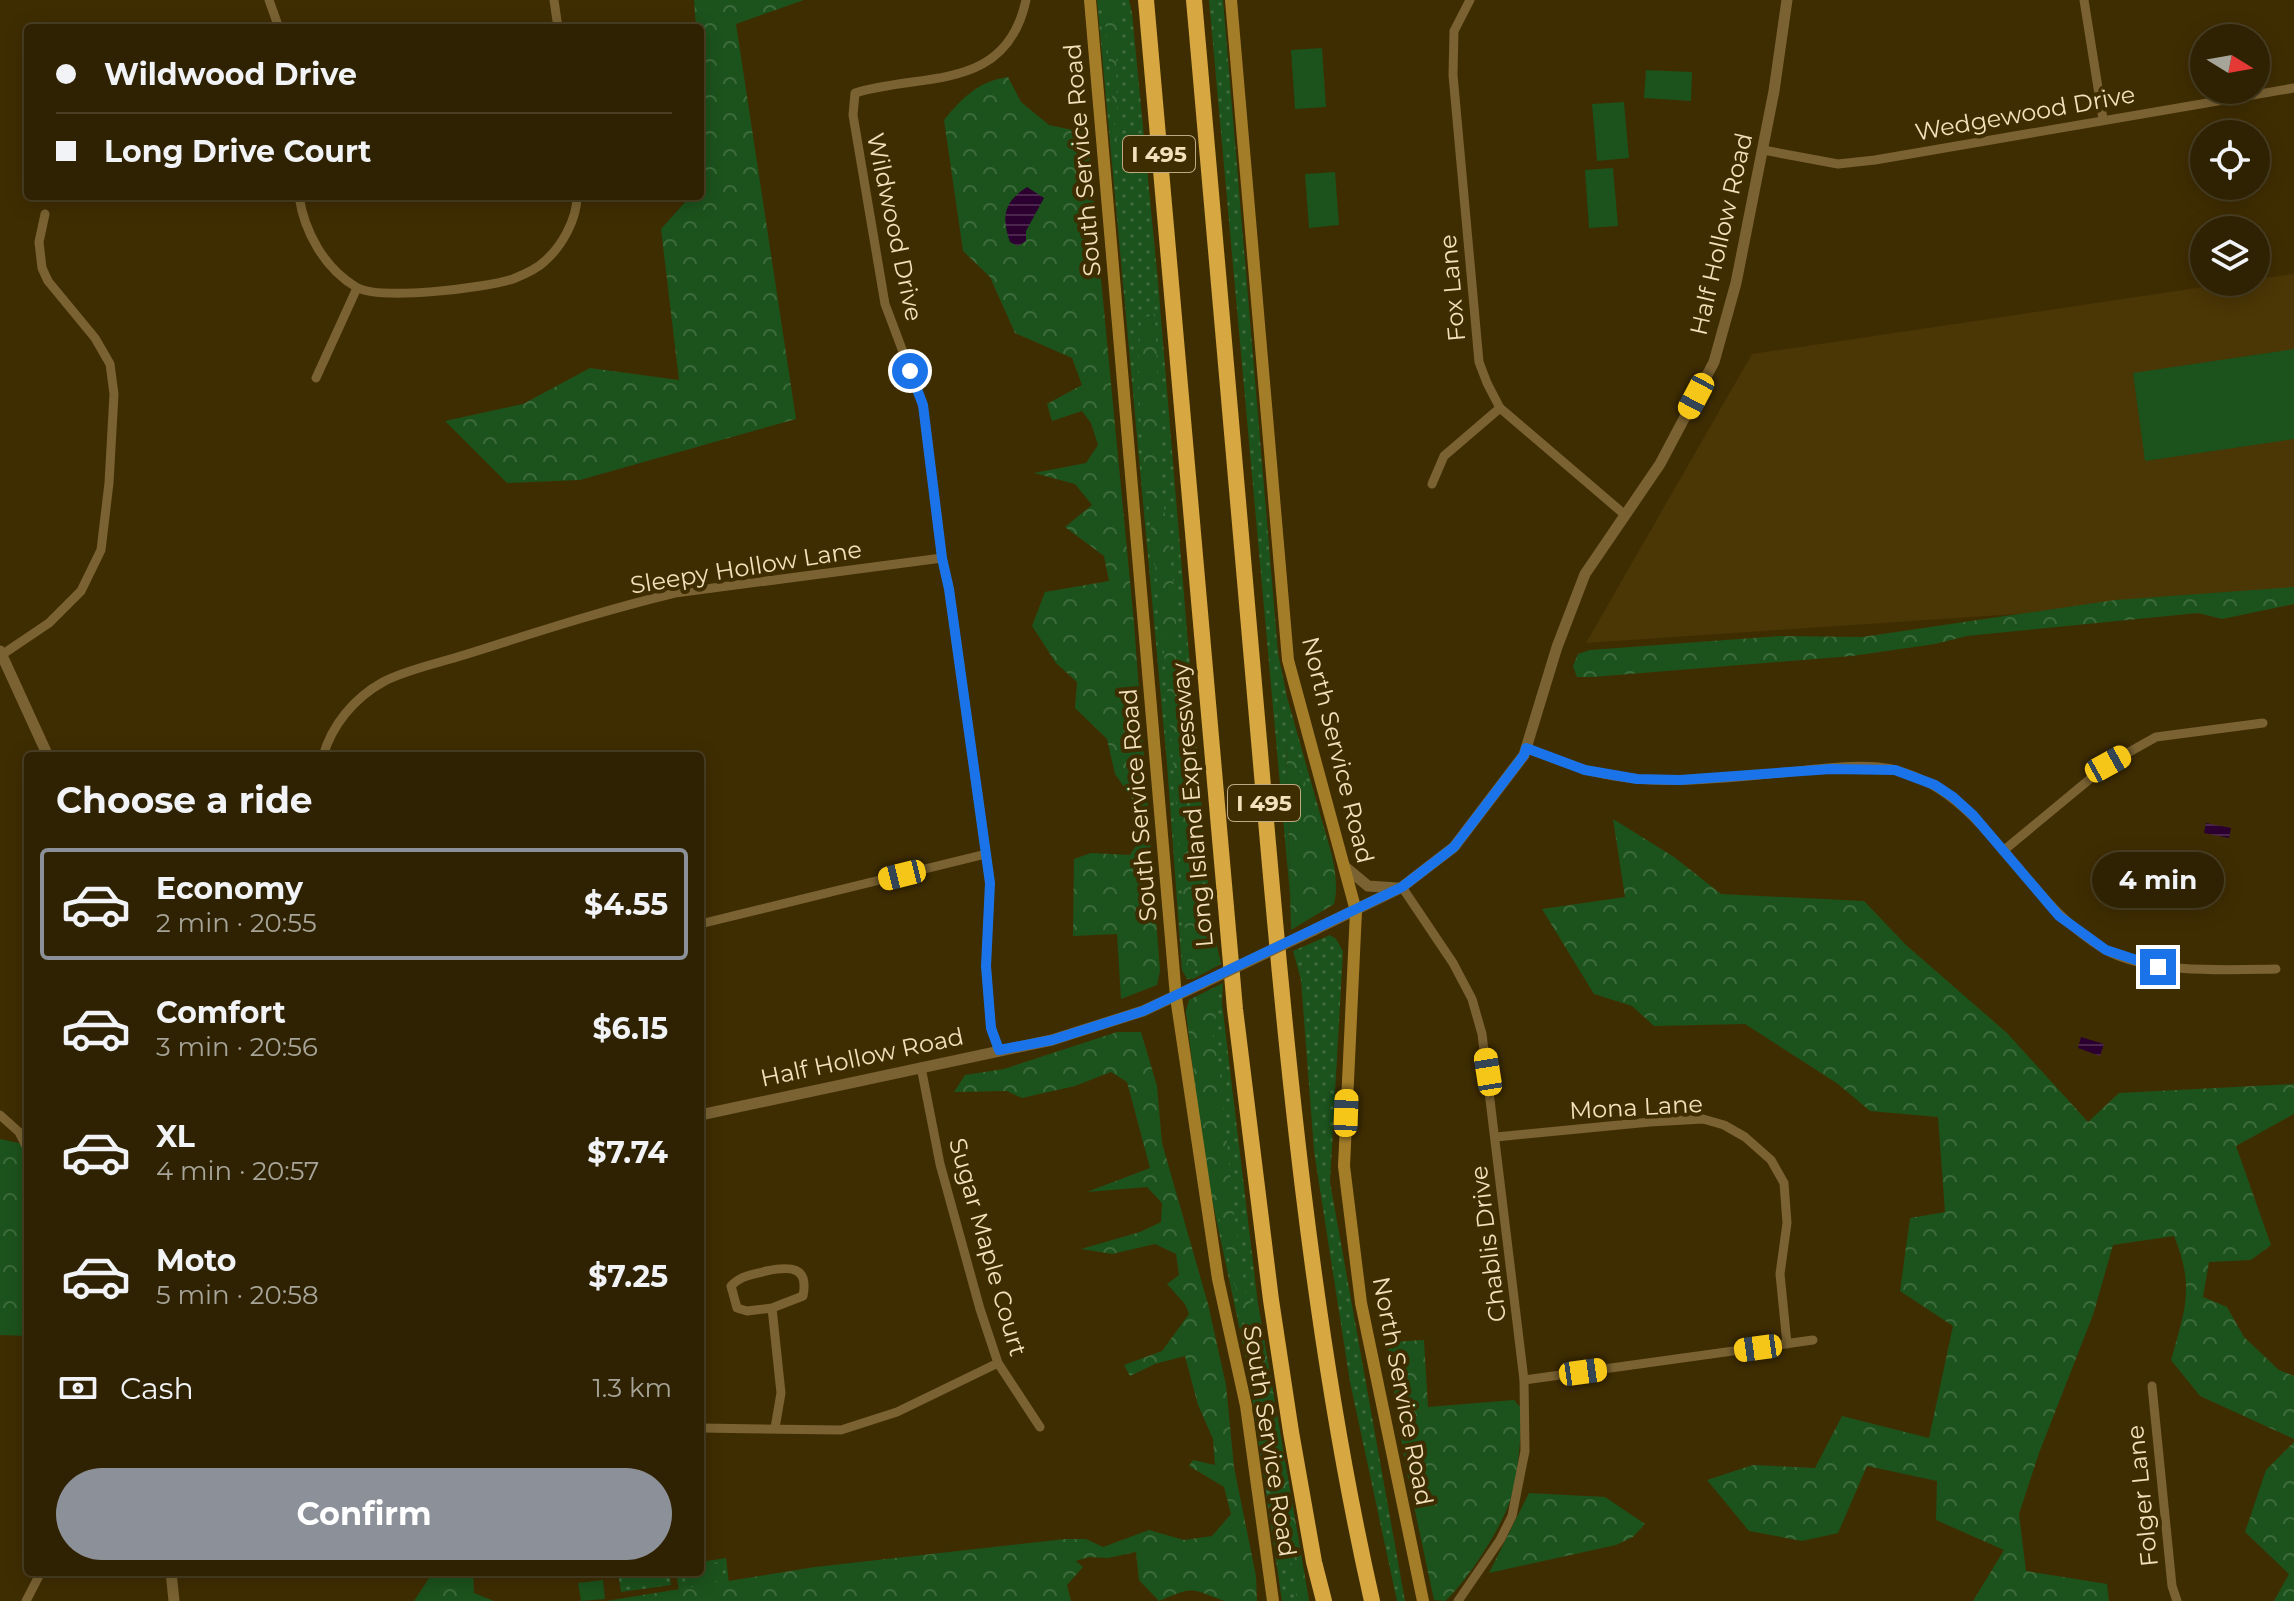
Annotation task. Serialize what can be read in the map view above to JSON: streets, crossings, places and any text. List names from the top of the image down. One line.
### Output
{"streets":{"highway":["I 495","Long Island Expressway"],"main road":["South Service Road","North Service Road"],"street":["Wedgewood Drive","Wildwood Drive","Half Hollow Road","Fox Lane","Sleepy Hollow Lane","Mona Lane","Chablis Drive","Sugar Maple Court","Folger Lane"]},"crossings":[["Wedgewood Drive","Half Hollow Road"],["South Service Road","Half Hollow Road"],["Wildwood Drive","Half Hollow Road"],["Wildwood Drive","Sleepy Hollow Lane"],["Half Hollow Road","Fox Lane"],["Half Hollow Road","North Service Road"],["Half Hollow Road","Chablis Drive"],["Half Hollow Road","Sugar Maple Court"],["Mona Lane","Chablis Drive"]],"north":"right","page":{"banner":["Wildwood Drive","Long Drive Court"],"heading":"Choose a ride","list":[{"name":"Economy","note":"2 min · 20:55","value":"$4.55"},{"name":"Comfort","note":"3 min · 20:56","value":"$6.15"},{"name":"XL","note":"4 min · 20:57","value":"$7.74"},{"name":"Moto","note":"5 min · 20:58","value":"$7.25"}],"bubble":"4 min","pay":["Cash","1.3 km"],"buttons":"Confirm"}}
